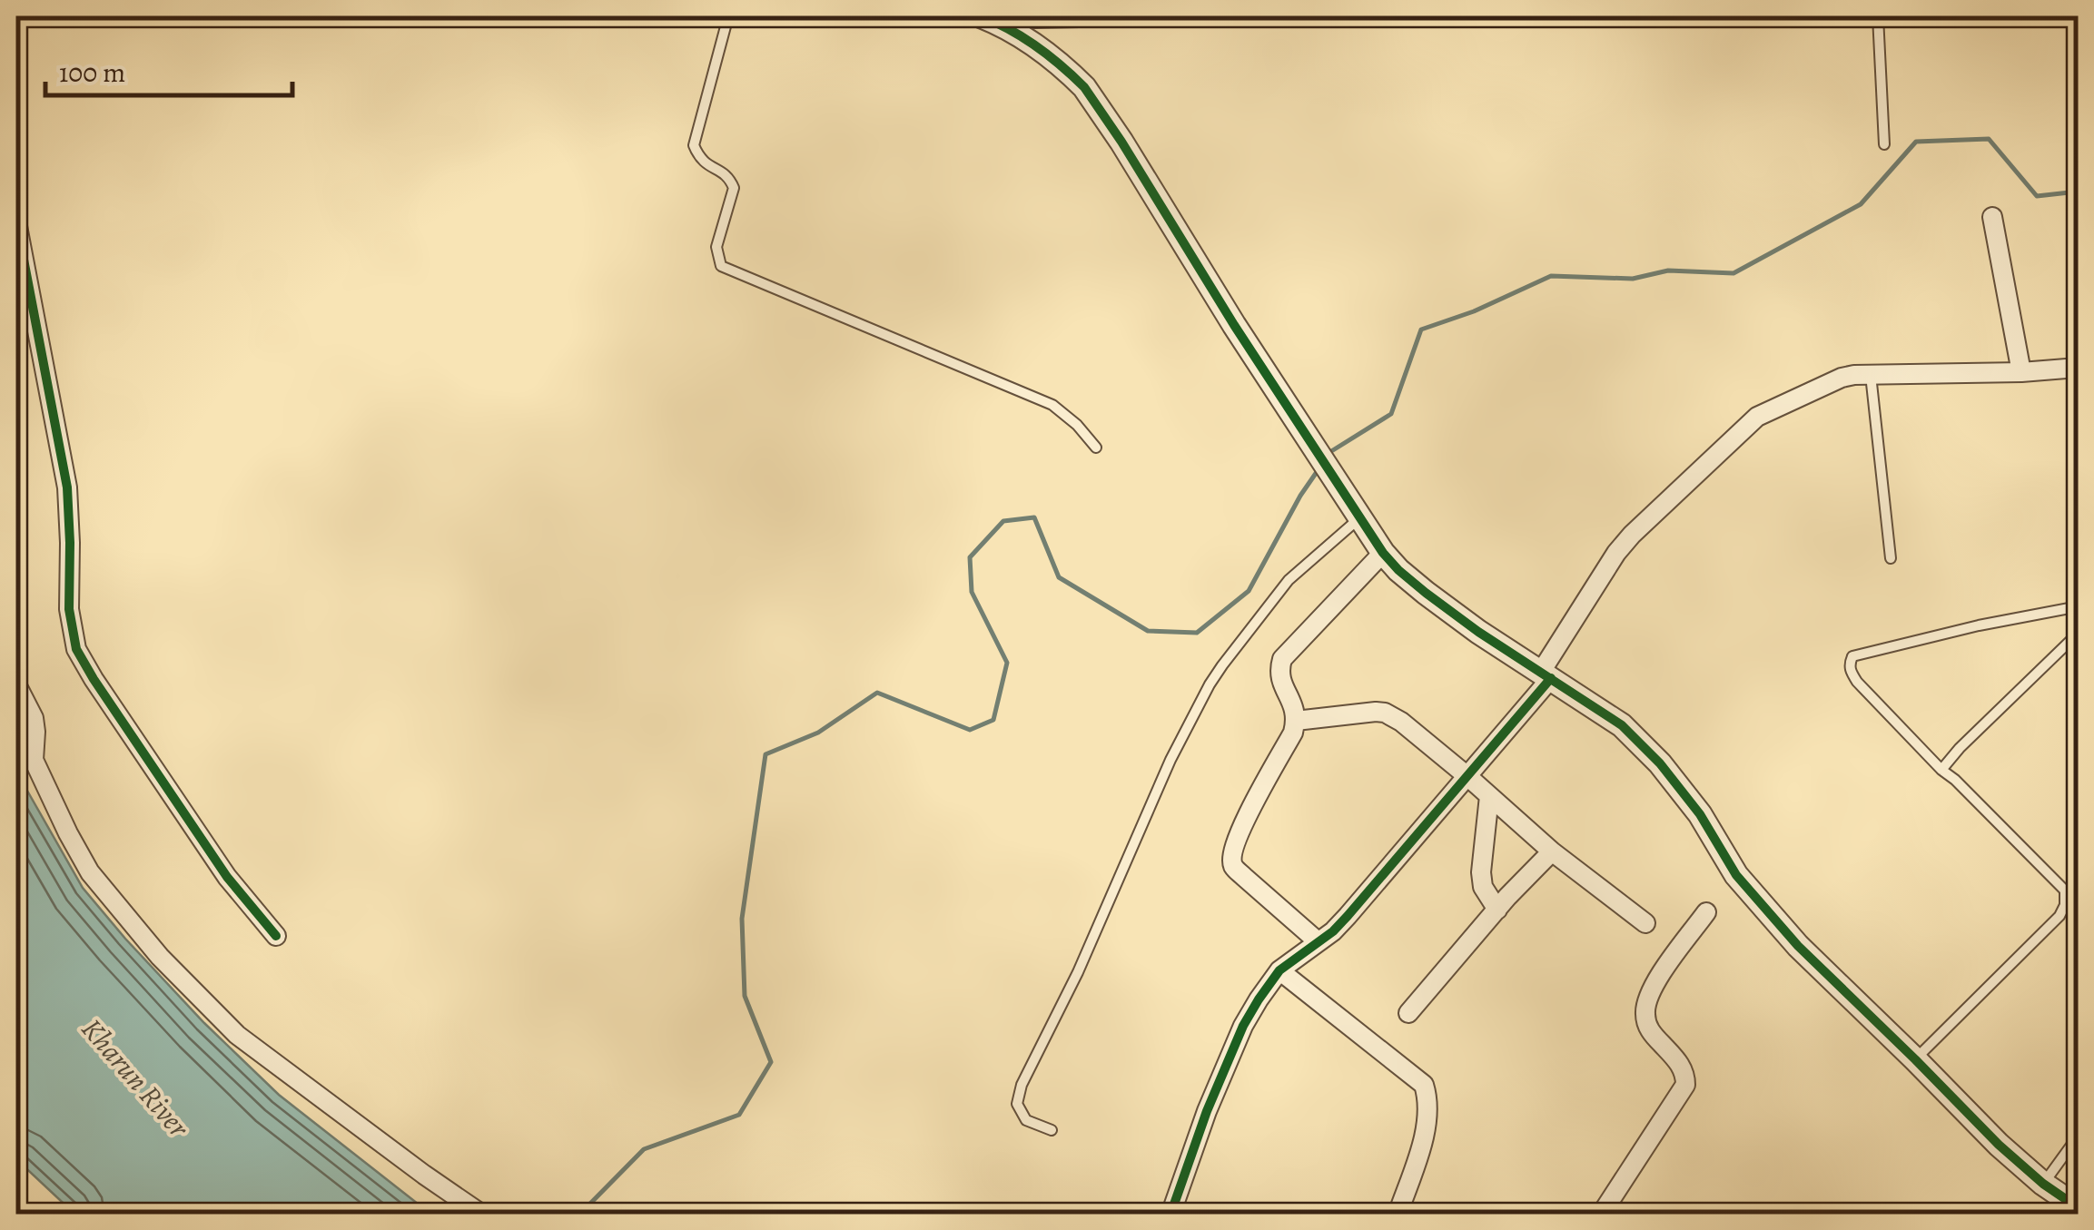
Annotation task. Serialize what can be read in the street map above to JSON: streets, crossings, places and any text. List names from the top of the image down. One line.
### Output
{"water":["Kharun River"],"scale_bar":"100 m"}
